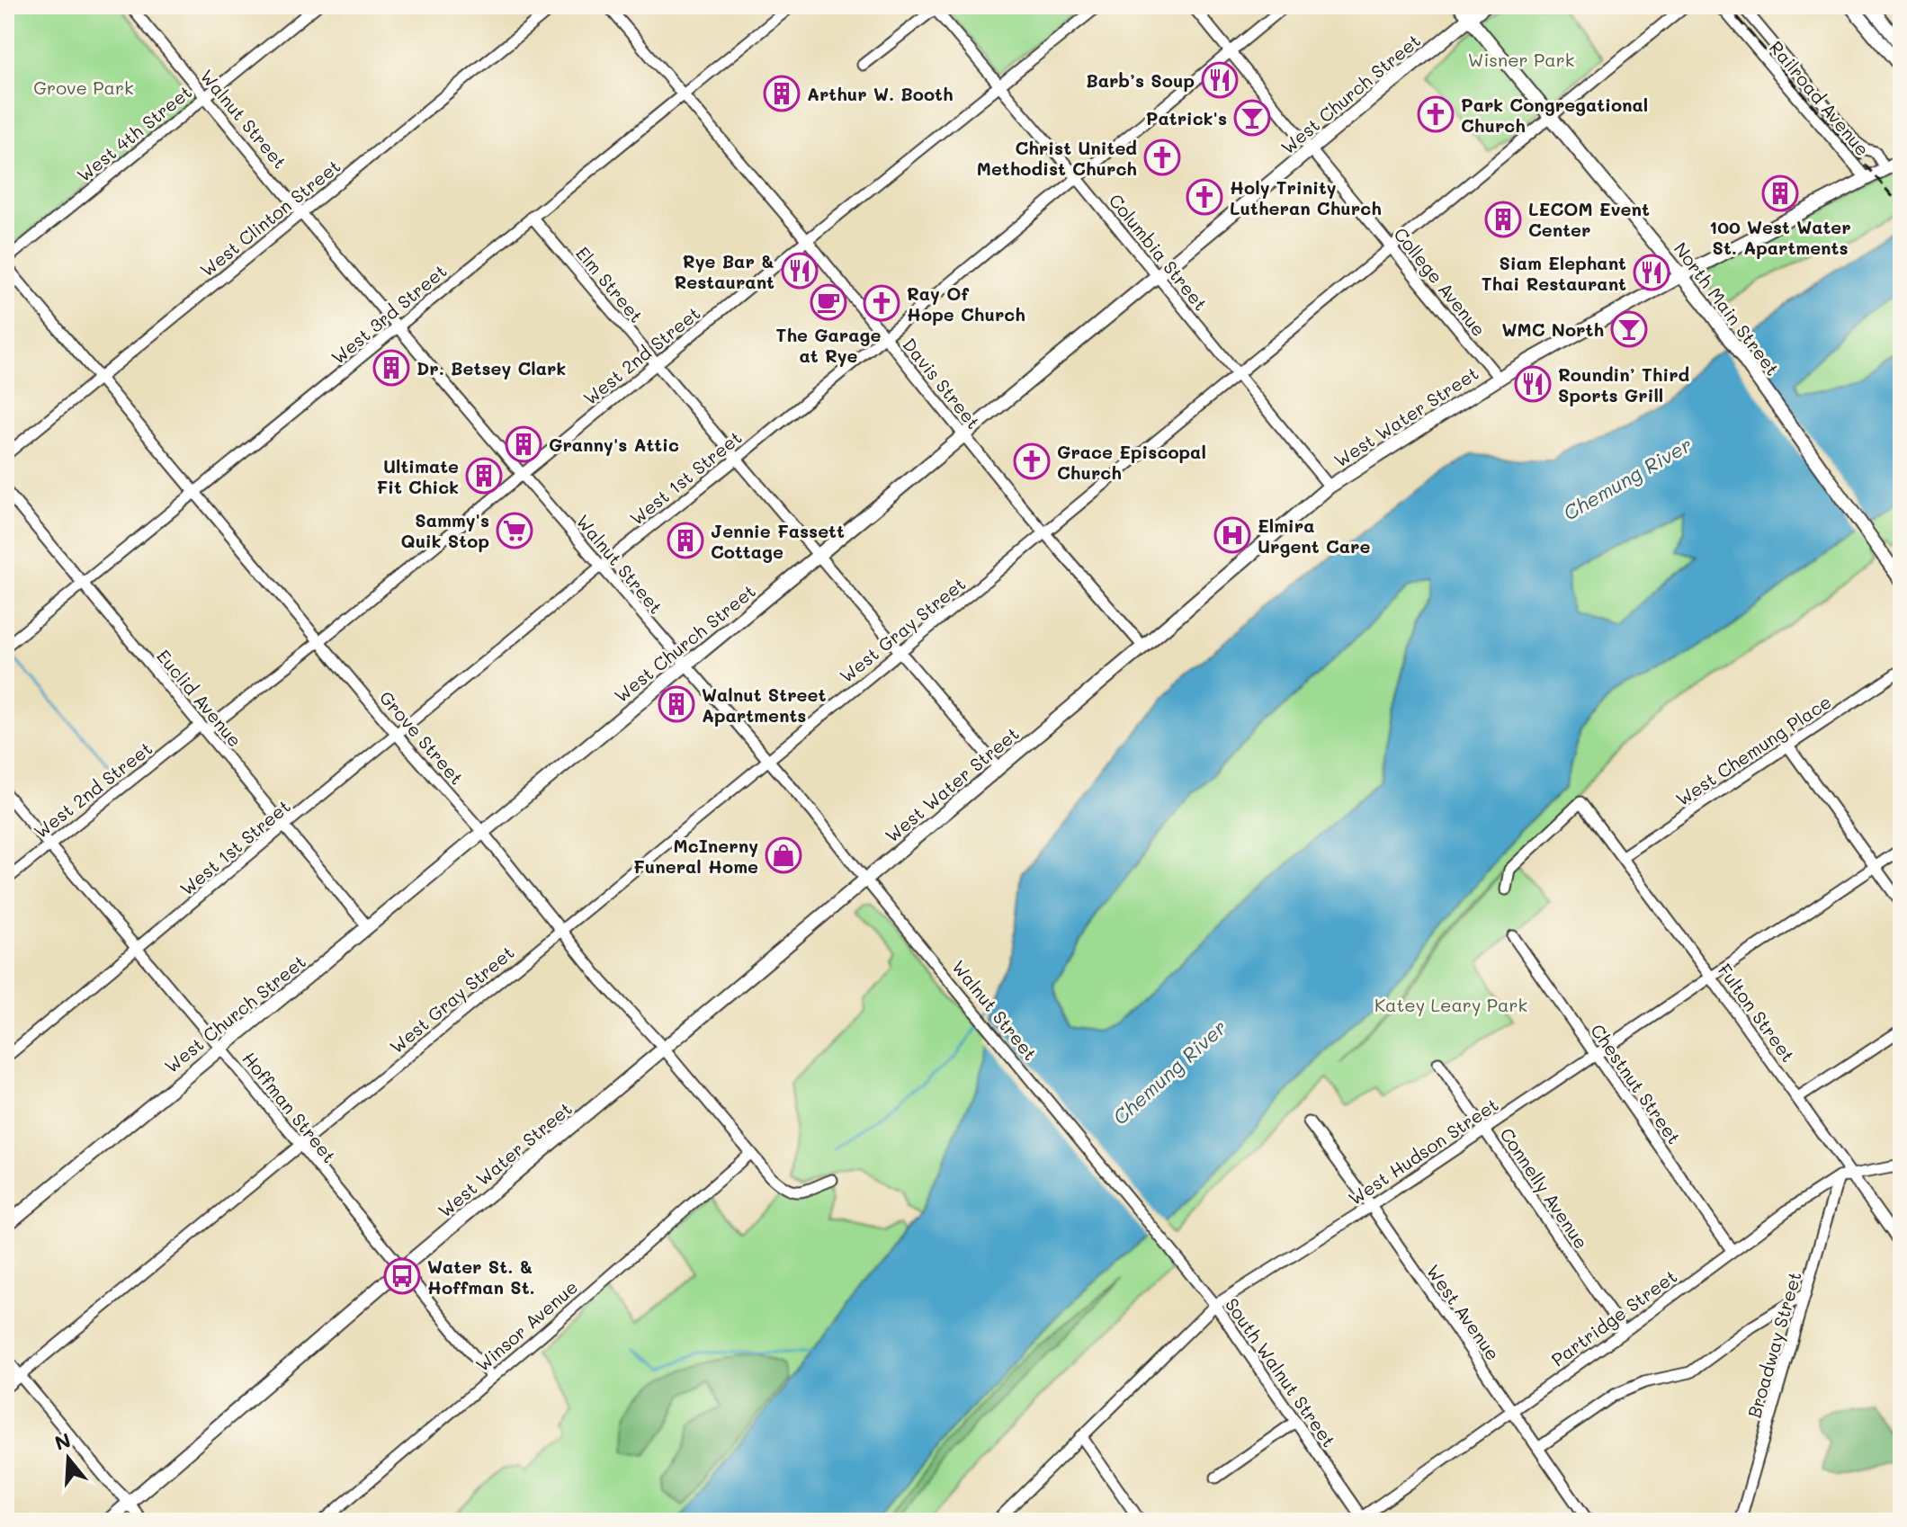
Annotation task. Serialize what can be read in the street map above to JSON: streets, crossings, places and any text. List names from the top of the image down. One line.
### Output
{"streets":{"main road":["West Church Street","North Main Street","West Water Street"],"street":["Railroad Avenue","Walnut Street","West 4th Street","West Clinton Street","Columbia Street","College Avenue","Elm Street","West 3rd Street","West 2nd Street","Davis Street","West 1st Street","West Gray Street","Euclid Avenue","Grove Street","West Chemung Place","Fulton Street","Chestnut Street","Hoffman Street","West Hudson Street","Connelly Avenue","West Avenue","Partridge Street","Winsor Avenue","Broadway Street","South Walnut Street"]},"crossings":[["West Church Street","Walnut Street"],["West Church Street","Columbia Street"],["West Church Street","College Avenue"],["West Church Street","Elm Street"],["West Church Street","North Main Street"],["West Church Street","Davis Street"],["West Church Street","Euclid Avenue"],["West Church Street","Grove Street"],["West Church Street","Hoffman Street"],["Railroad Avenue","West Water Street"],["Walnut Street","West 4th Street"],["Walnut Street","West Clinton Street"],["Walnut Street","West 3rd Street"],["Walnut Street","West 2nd Street"],["Walnut Street","West Water Street"],["Walnut Street","West 1st Street"],["Walnut Street","West Gray Street"],["Walnut Street","South Walnut Street"],["West 4th Street","Grove Street"],["West Clinton Street","Grove Street"],["Columbia Street","West 2nd Street"],["Columbia Street","West Water Street"],["Columbia Street","West 1st Street"],["Columbia Street","West Gray Street"],["College Avenue","West Water Street"],["College Avenue","West 1st Street"],["College Avenue","West Gray Street"],["Elm Street","West 3rd Street"],["Elm Street","West 2nd Street"],["Elm Street","West Water Street"],["Elm Street","West 1st Street"],["Elm Street","West Gray Street"],["North Main Street","West Water Street"],["North Main Street","West Gray Street"],["West 3rd Street","Davis Street"],["West 3rd Street","Euclid Avenue"],["West 3rd Street","Grove Street"],["West 2nd Street","Davis Street"],["West 2nd Street","Euclid Avenue"],["West 2nd Street","Grove Street"],["West 2nd Street","Hoffman Street"],["Davis Street","West Water Street"],["Davis Street","West 1st Street"],["Davis Street","West Gray Street"],["West Water Street","Grove Street"],["West Water Street","Hoffman Street"],["West 1st Street","Euclid Avenue"],["West 1st Street","Grove Street"],["West 1st Street","Hoffman Street"],["West Gray Street","Grove Street"],["West Gray Street","Hoffman Street"],["Grove Street","Winsor Avenue"],["West Chemung Place","Fulton Street"],["Fulton Street","West Hudson Street"],["Fulton Street","Partridge Street"],["Chestnut Street","West Hudson Street"],["Chestnut Street","Partridge Street"],["Hoffman Street","Winsor Avenue"],["West Hudson Street","Connelly Avenue"],["West Hudson Street","West Avenue"],["West Hudson Street","South Walnut Street"],["Connelly Avenue","Partridge Street"],["West Avenue","Partridge Street"],["Partridge Street","Broadway Street"],["Partridge Street","South Walnut Street"]],"water":["Chemung River"],"parks":["Wisner Park","Grove Park","Katey Leary Park"],"places":{"restaurant":["Barb’s Soup","Rye Bar & Restaurant","Siam Elephant Thai Restaurant","Roundin’ Third Sports Grill"],"building":["Arthur W. Booth","100 West Water St. Apartments","LECOM Event Center","Dr. Betsey Clark","Granny's Attic","Ultimate Fit Chick","Jennie Fassett Cottage","Walnut Street Apartments"],"church":["Park Congregational Church","Christ United Methodist Church","Holy Trinity Lutheran Church","Ray Of Hope Church","Grace Episcopal Church"],"bar":["Patrick's","WMC North"],"cafe":["The Garage at Rye"],"supermarket":["Sammy's Quik Stop"],"hospital":["Elmira Urgent Care"],"shop":["McInerny Funeral Home"],"bus stop":["Water St. & Hoffman St."]},"north":"top"}
